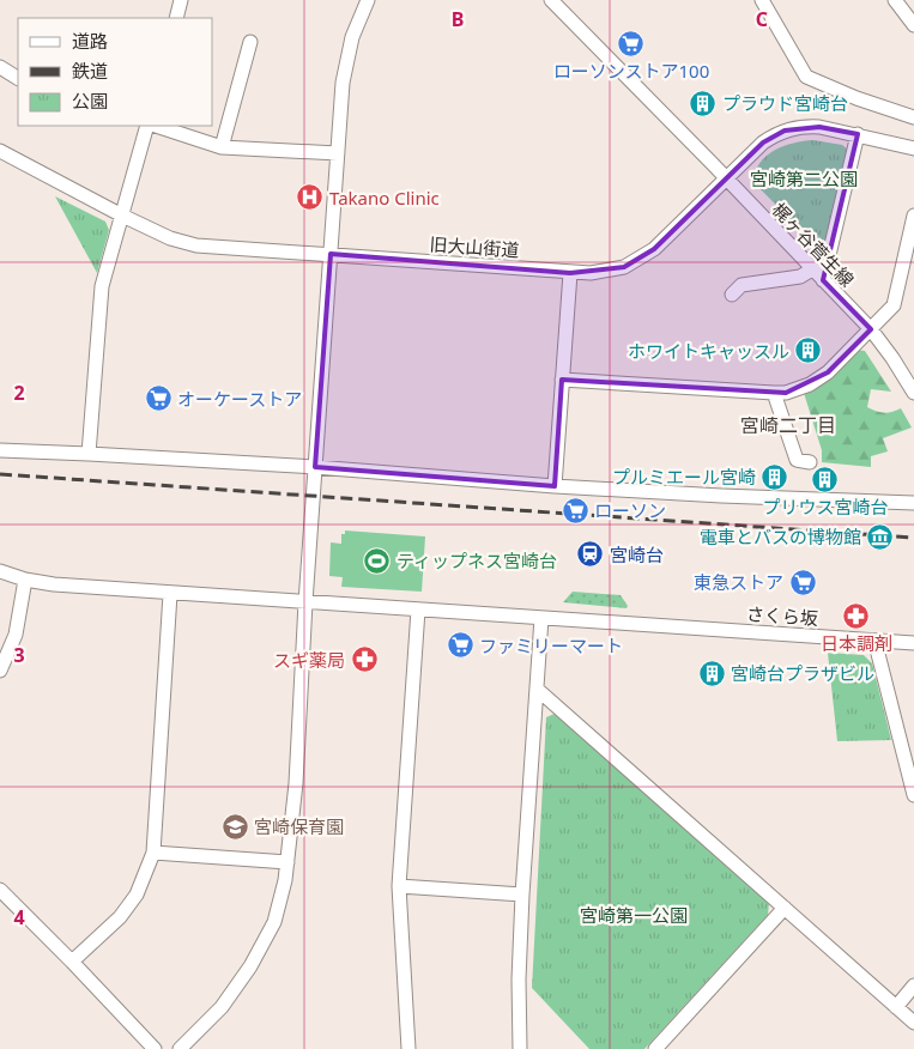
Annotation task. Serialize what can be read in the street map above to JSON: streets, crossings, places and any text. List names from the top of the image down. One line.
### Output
{"streets":{"street":["梶ヶ谷菅生線","旧大山街道","さくら坂"]},"crossings":[["梶ヶ谷菅生線","旧大山街道"]],"districts":["宮崎二丁目"],"parks":["宮崎第二公園","宮崎第一公園"],"places":{"supermarket":["ローソンストア100","オーケーストア","ローソン","東急ストア","ファミリーマート"],"building":["プラウド宮崎台","ホワイトキャッスル","プルミエール宮崎","プリウス宮崎台","宮崎台プラザビル"],"hospital":["Takano Clinic"],"museum":["電車とバスの博物館"],"station":["宮崎台"],"sports":["ティップネス宮崎台"],"pharmacy":["日本調剤","スギ薬局"],"school or university":["宮崎保育園"]},"legend":["道路","鉄道","公園"],"grid":{"columns":["B","C"],"rows":["2","3","4"]}}
